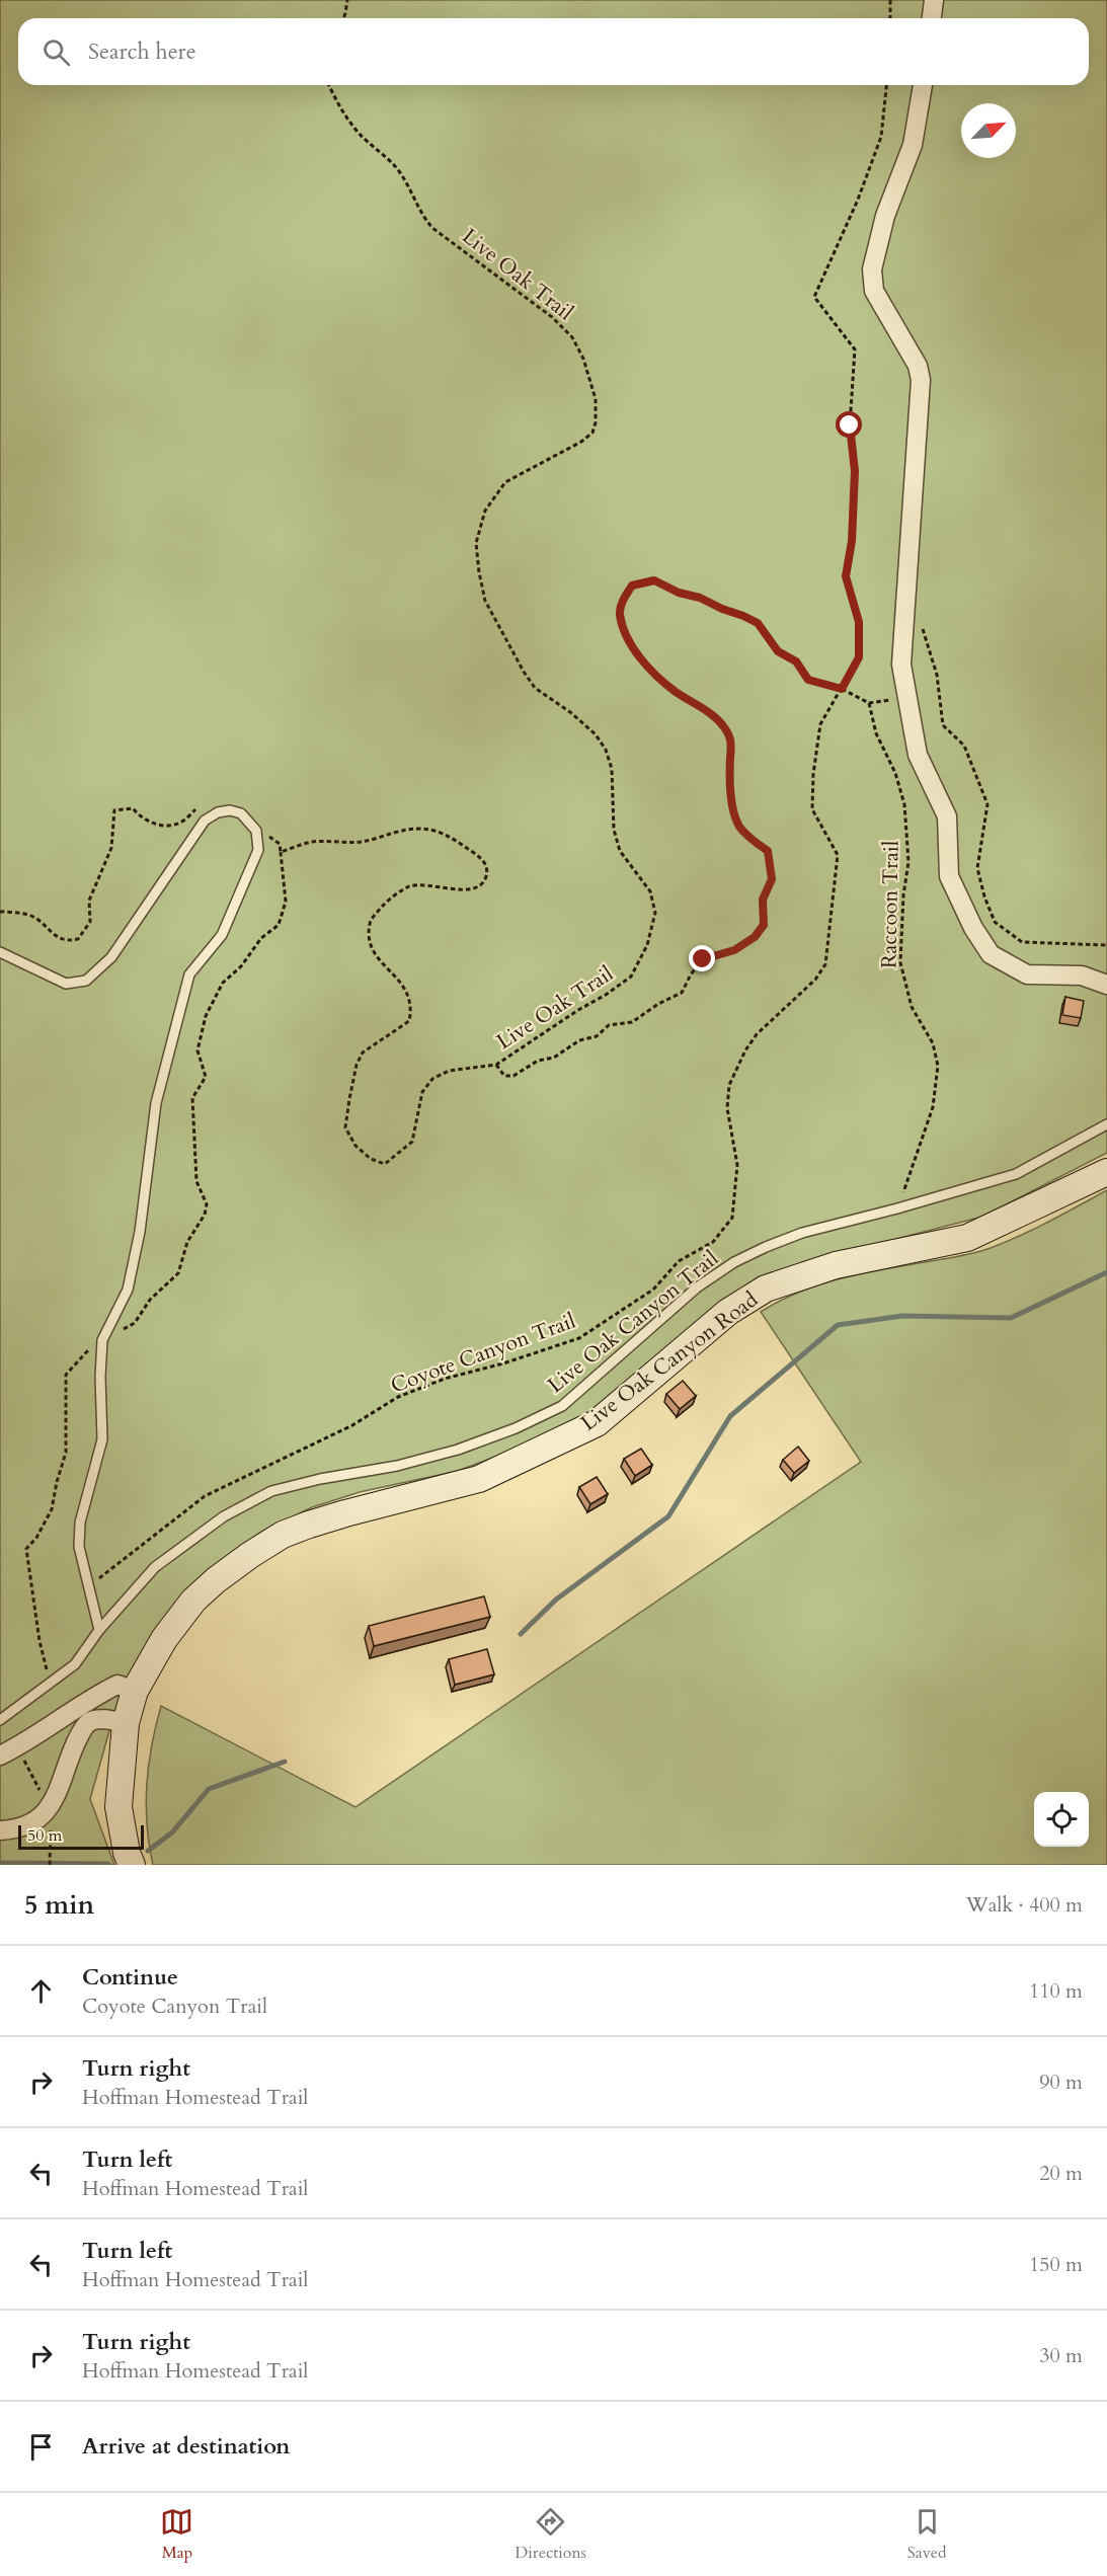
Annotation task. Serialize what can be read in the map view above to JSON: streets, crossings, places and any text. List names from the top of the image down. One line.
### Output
{"streets":{"main road":["Live Oak Canyon Road"],"lane":["Live Oak Canyon Trail"],"path":["Live Oak Trail","Raccoon Trail","Coyote Canyon Trail"]},"crossings":[["Raccoon Trail","Live Oak Canyon Trail"]],"scale_bar":"50 m","north":"top right","page":{"search":"Search here","scale":"50 m","heading":["5 min","Walk · 400 m"],"list":[["Continue","Coyote Canyon Trail","110 m"],["Turn right","Hoffman Homestead Trail","90 m"],["Turn left","Hoffman Homestead Trail","20 m"],["Turn left","Hoffman Homestead Trail","150 m"],["Turn right","Hoffman Homestead Trail","30 m"],"Arrive at destination"],"nav":["Map","Directions","Saved"]}}
